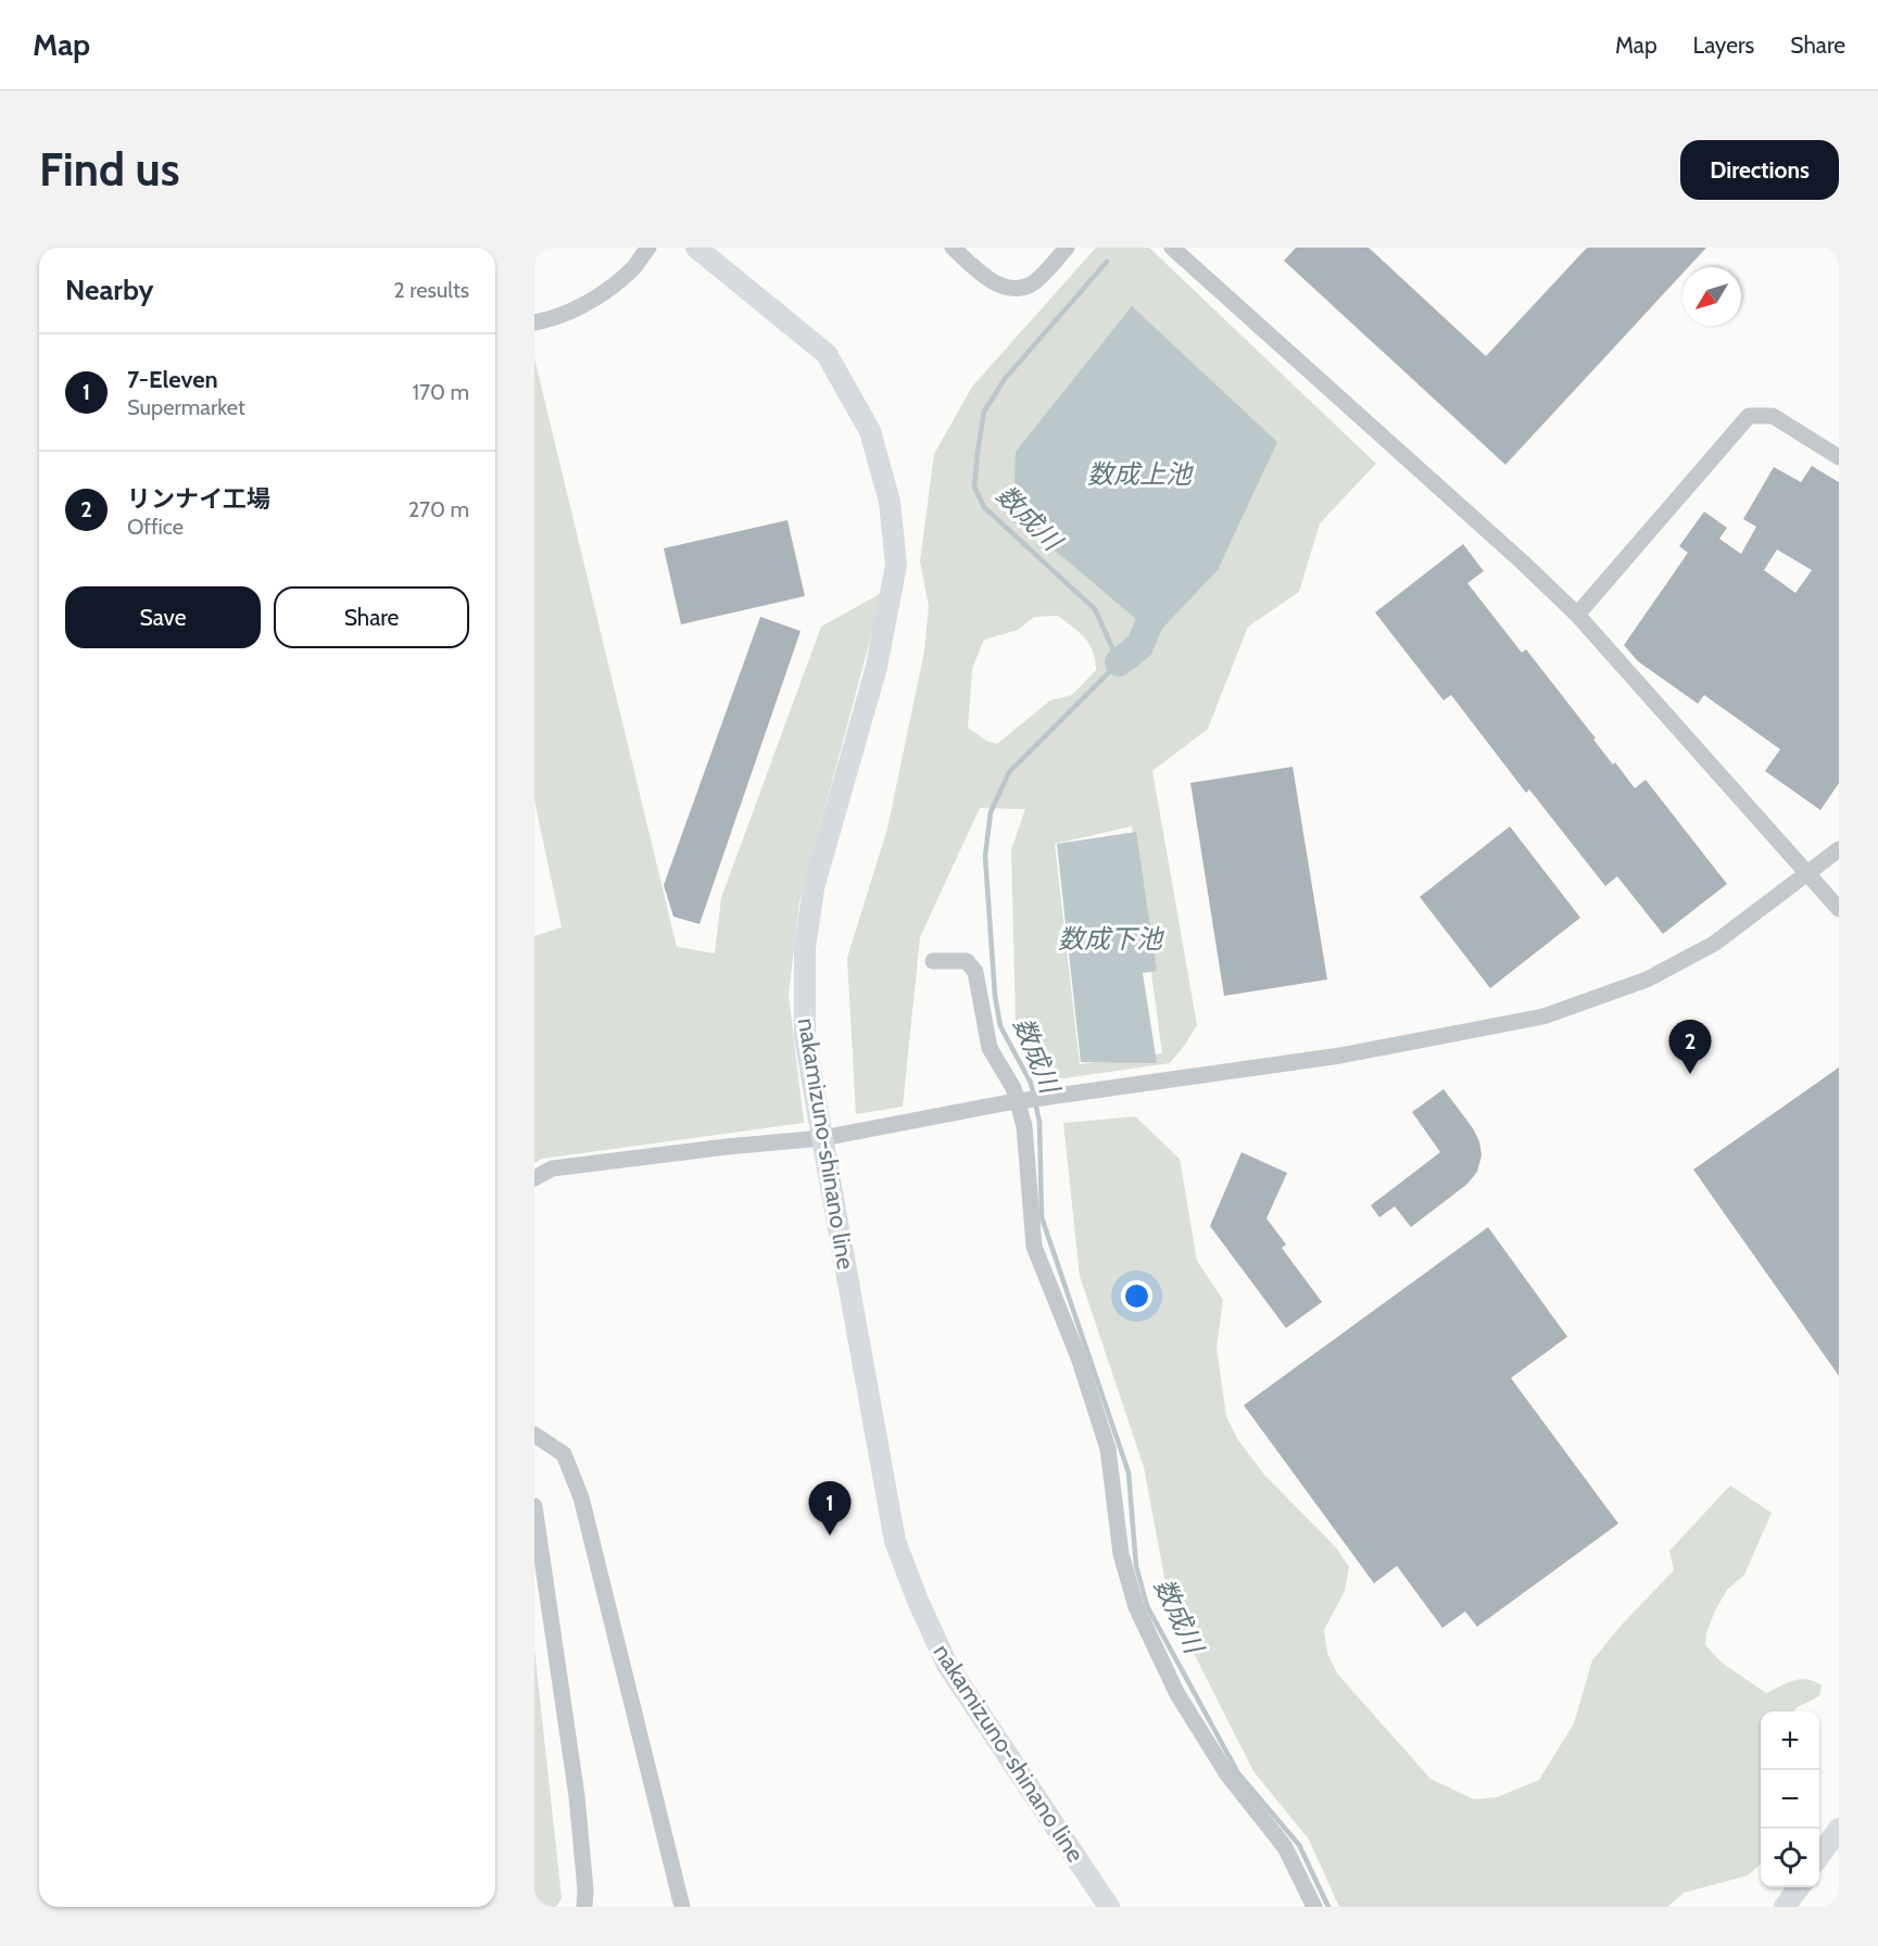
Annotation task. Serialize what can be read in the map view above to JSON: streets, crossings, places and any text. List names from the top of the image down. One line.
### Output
{"streets":{"main road":["nakamizuno-shinano line"]},"water":["数成上池","数成川","数成下池"],"north":"bottom left","page":{"header":"Map","nav":["Map","Layers","Share"],"buttons":["Directions",["Save","Share"]],"title":"Find us","heading":["Nearby","2 results"],"list":[{"mark":"1","name":"7-Eleven","note":"Supermarket","value":"170 m"},{"mark":"2","name":"リンナイ工場","note":"Office","value":"270 m"}],"pins":["2","1"],"map_buttons":["+","−"]}}
